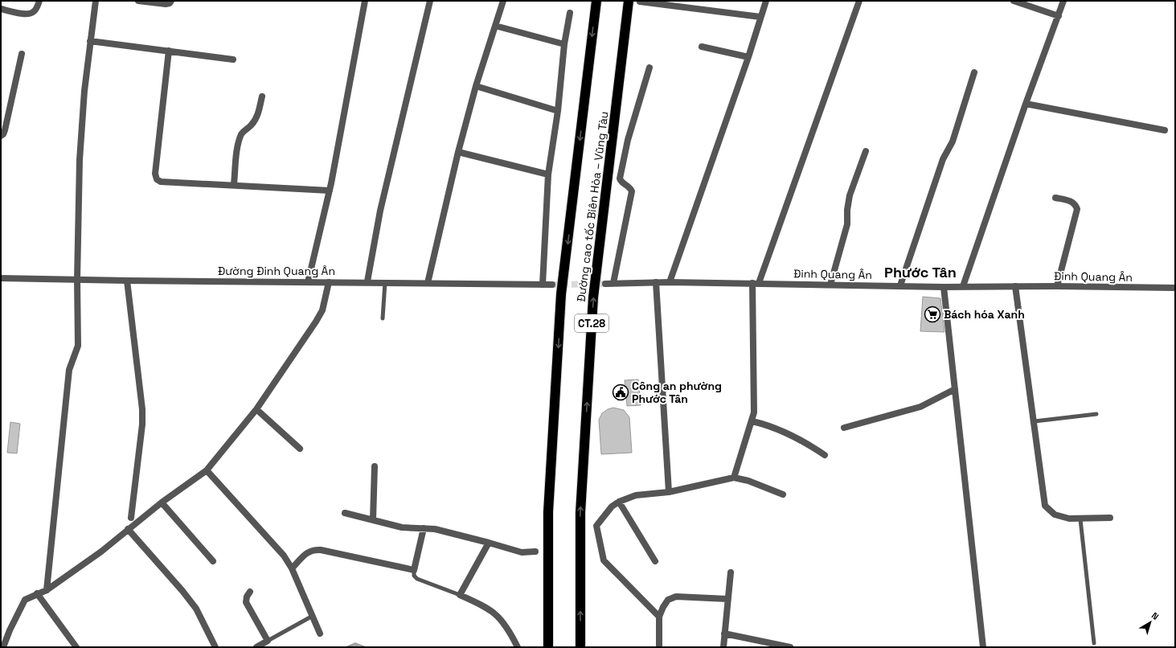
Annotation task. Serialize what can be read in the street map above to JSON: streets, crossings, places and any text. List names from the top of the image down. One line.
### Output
{"streets":{"highway":["Đường cao tốc Biên Hòa – Vũng Tàu","CT.28"],"street":["Đường Đinh Quang Ân","Đinh Quang Ân"]},"districts":["Phước Tân"],"places":{"supermarket":["Bách hóa Xanh"],"public building":["Công an phường Phước Tân"]},"north":"top right"}
